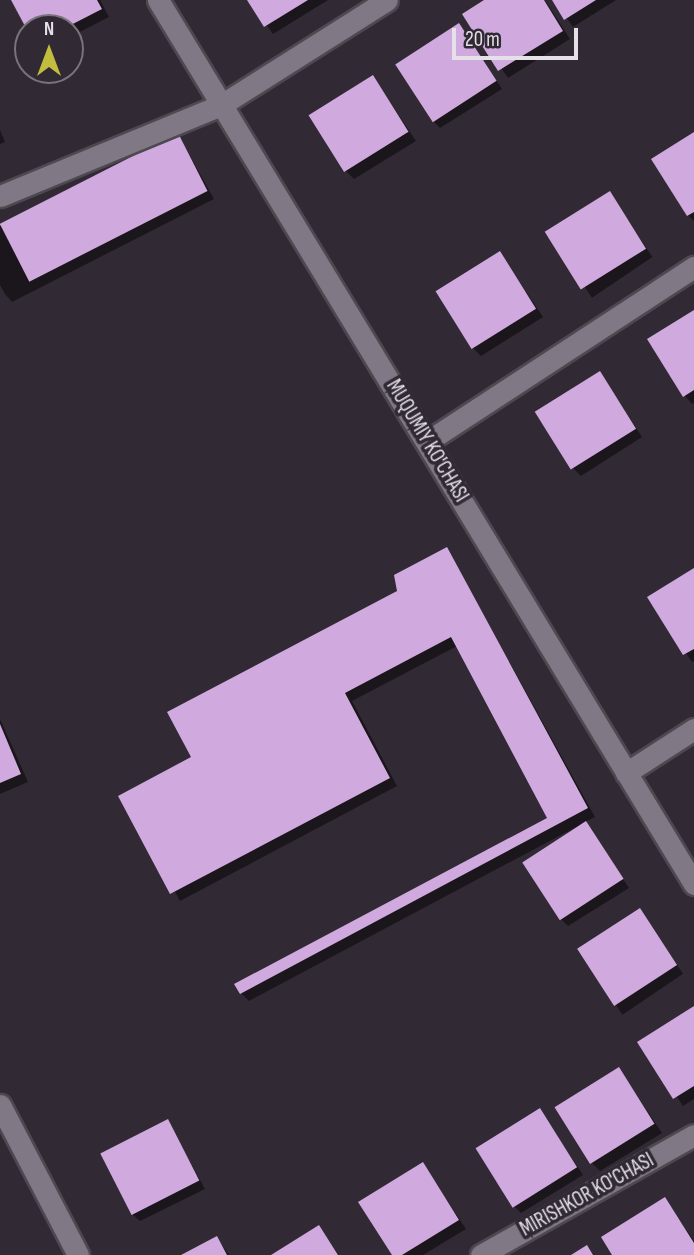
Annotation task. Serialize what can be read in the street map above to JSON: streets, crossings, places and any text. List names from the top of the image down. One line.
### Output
{"streets":{"street":["MUQUMIY KO'CHASI","MIRISHKOR KO'CHASI"]},"scale_bar":"20 m","north":"top"}
